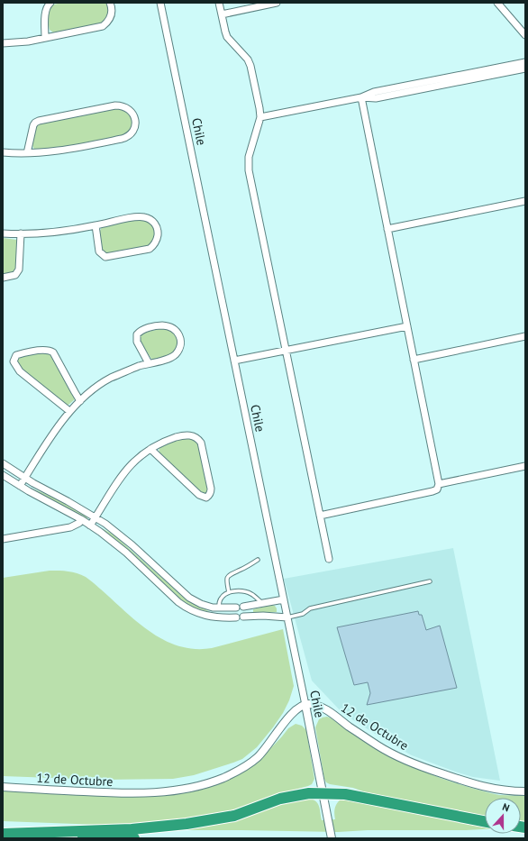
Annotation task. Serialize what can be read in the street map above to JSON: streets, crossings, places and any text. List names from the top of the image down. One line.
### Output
{"streets":{"street":["Chile","12 de Octubre"]},"crossings":[["Chile","12 de Octubre"]],"north":"top"}
